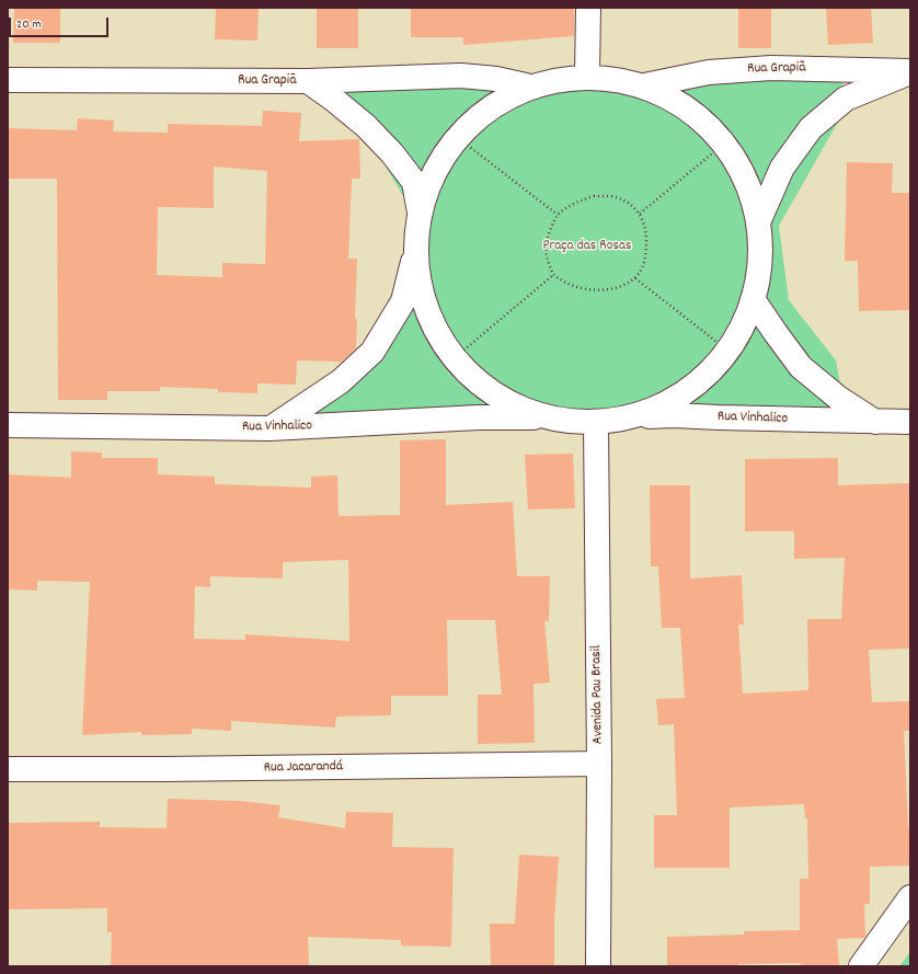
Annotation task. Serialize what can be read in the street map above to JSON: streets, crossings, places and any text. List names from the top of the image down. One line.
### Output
{"streets":{"street":["Rua Grapiã","Rua Vinhalico","Avenida Pau Brasil","Rua Jacarandá"]},"crossings":[["Avenida Pau Brasil","Rua Jacarandá"]],"parks":["Praça das Rosas"],"scale_bar":"20 m"}
